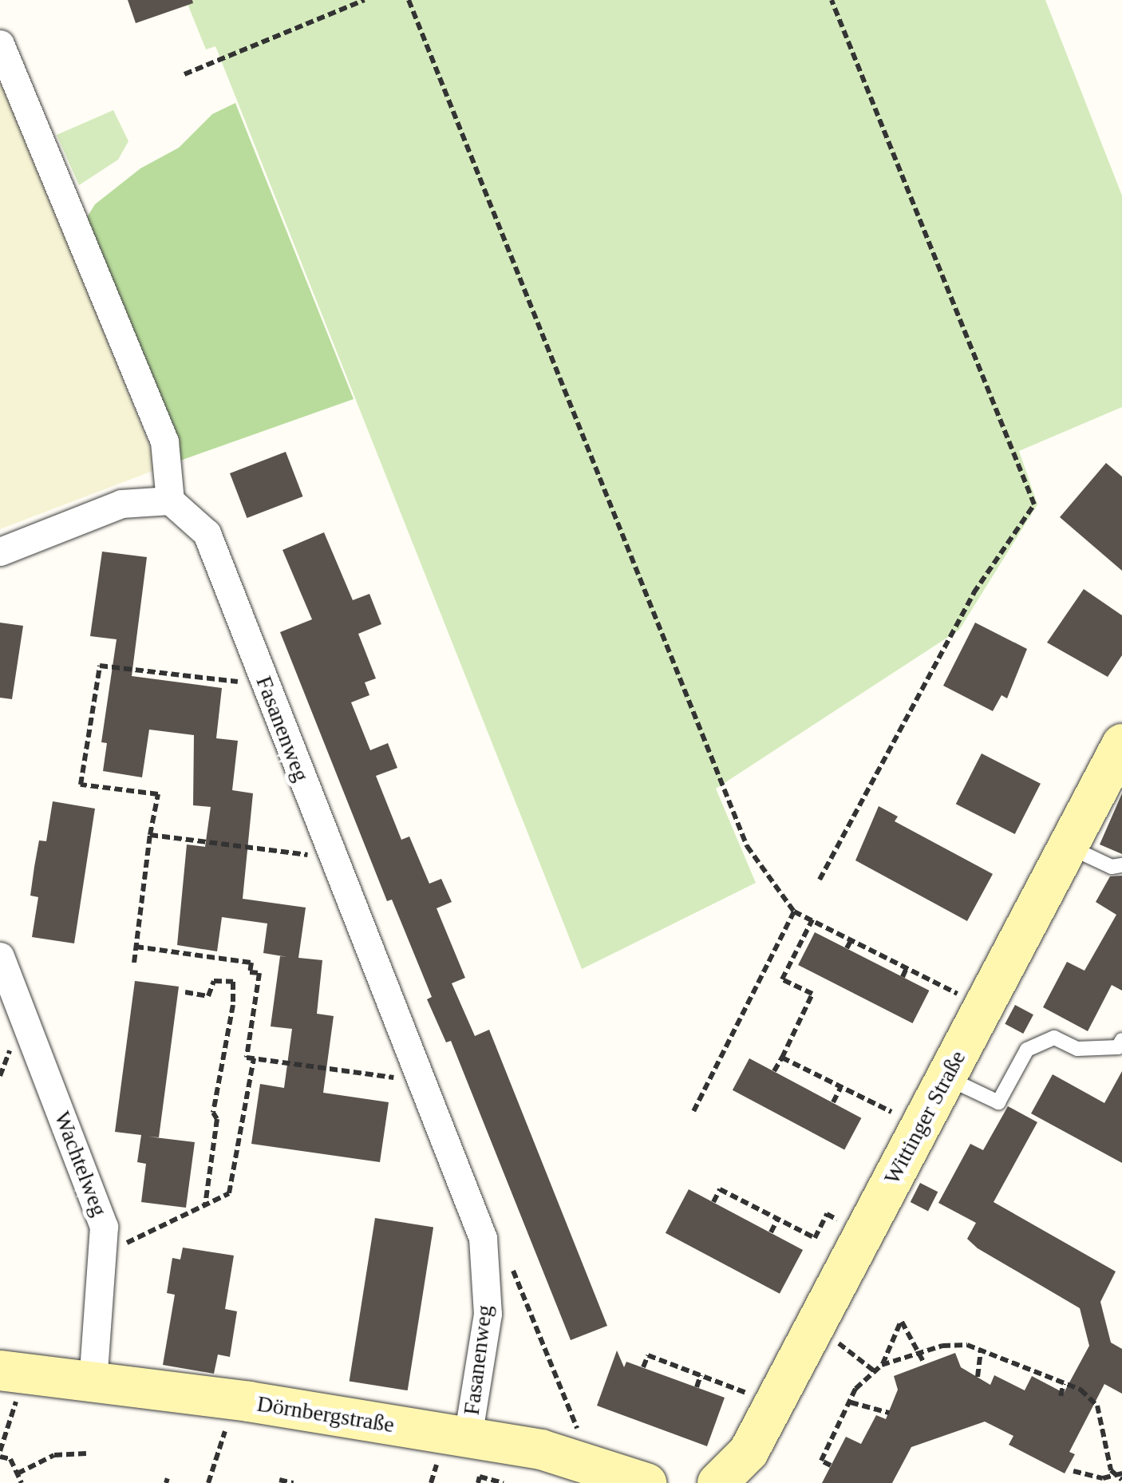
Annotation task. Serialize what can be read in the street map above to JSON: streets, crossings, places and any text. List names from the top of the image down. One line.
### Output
{"streets":{"main road":["Wittinger Straße","Dörnbergstraße"],"street":["Fasanenweg","Wachtelweg"]},"crossings":[["Fasanenweg","Dörnbergstraße"],["Wachtelweg","Dörnbergstraße"]]}
